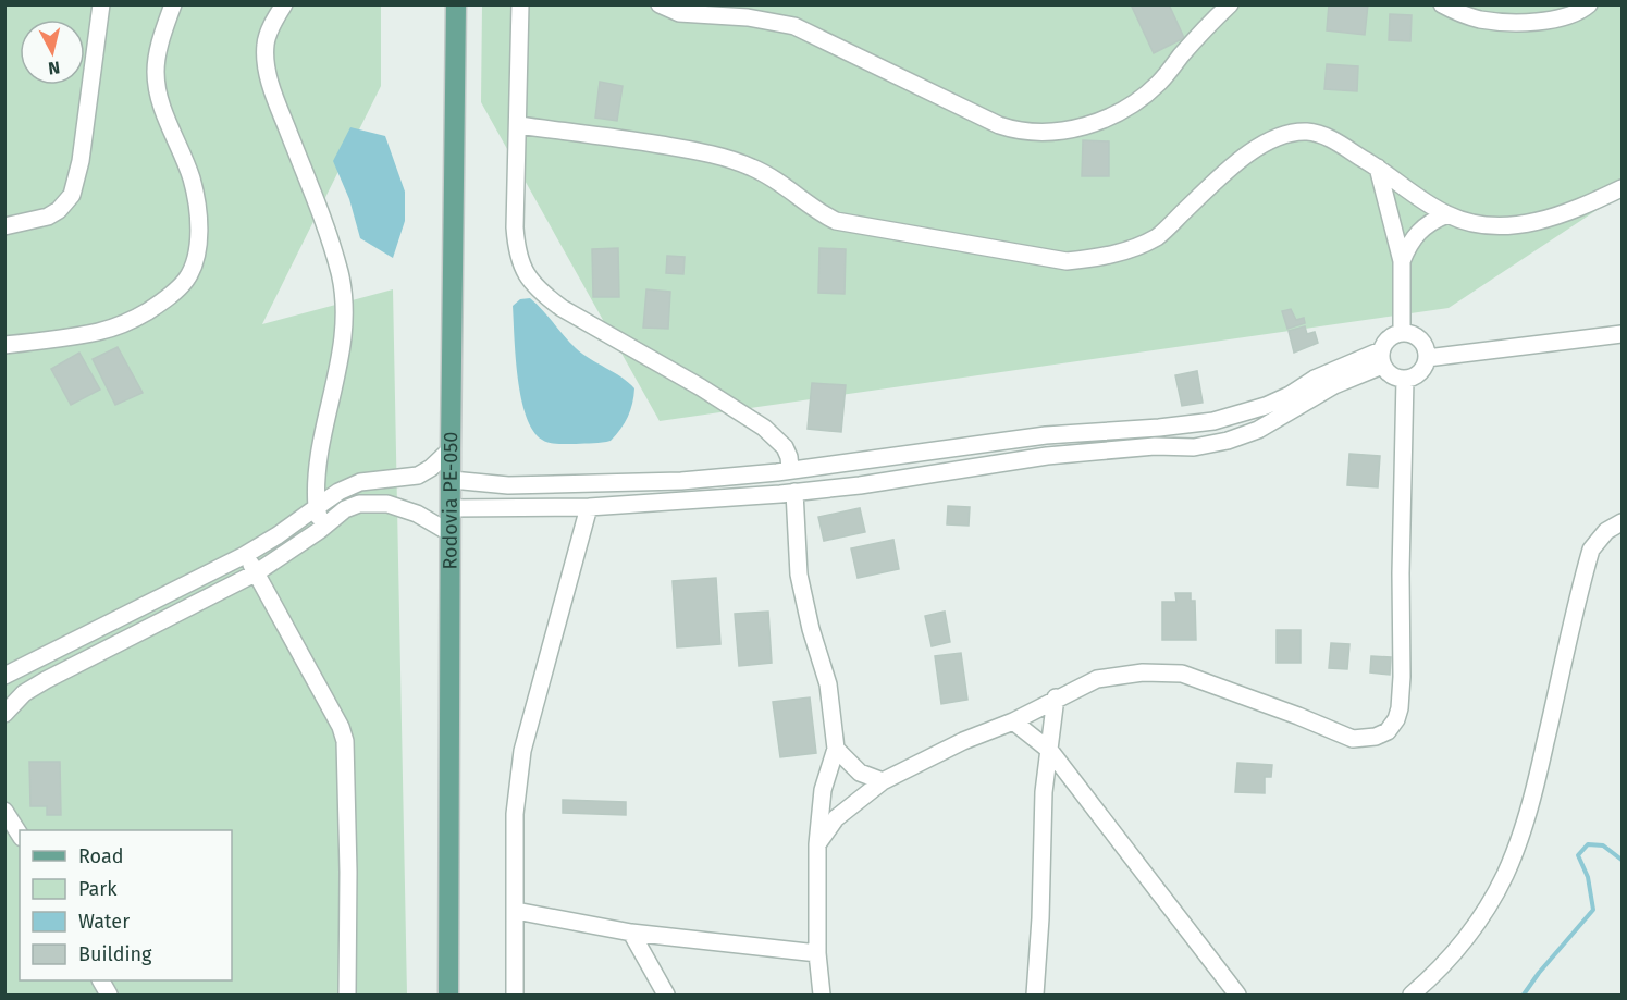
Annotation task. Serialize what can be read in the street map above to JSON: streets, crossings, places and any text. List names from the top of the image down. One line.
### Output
{"streets":{"main road":["Rodovia PE-050"]},"legend":["Road","Park","Water","Building"],"north":"bottom"}
